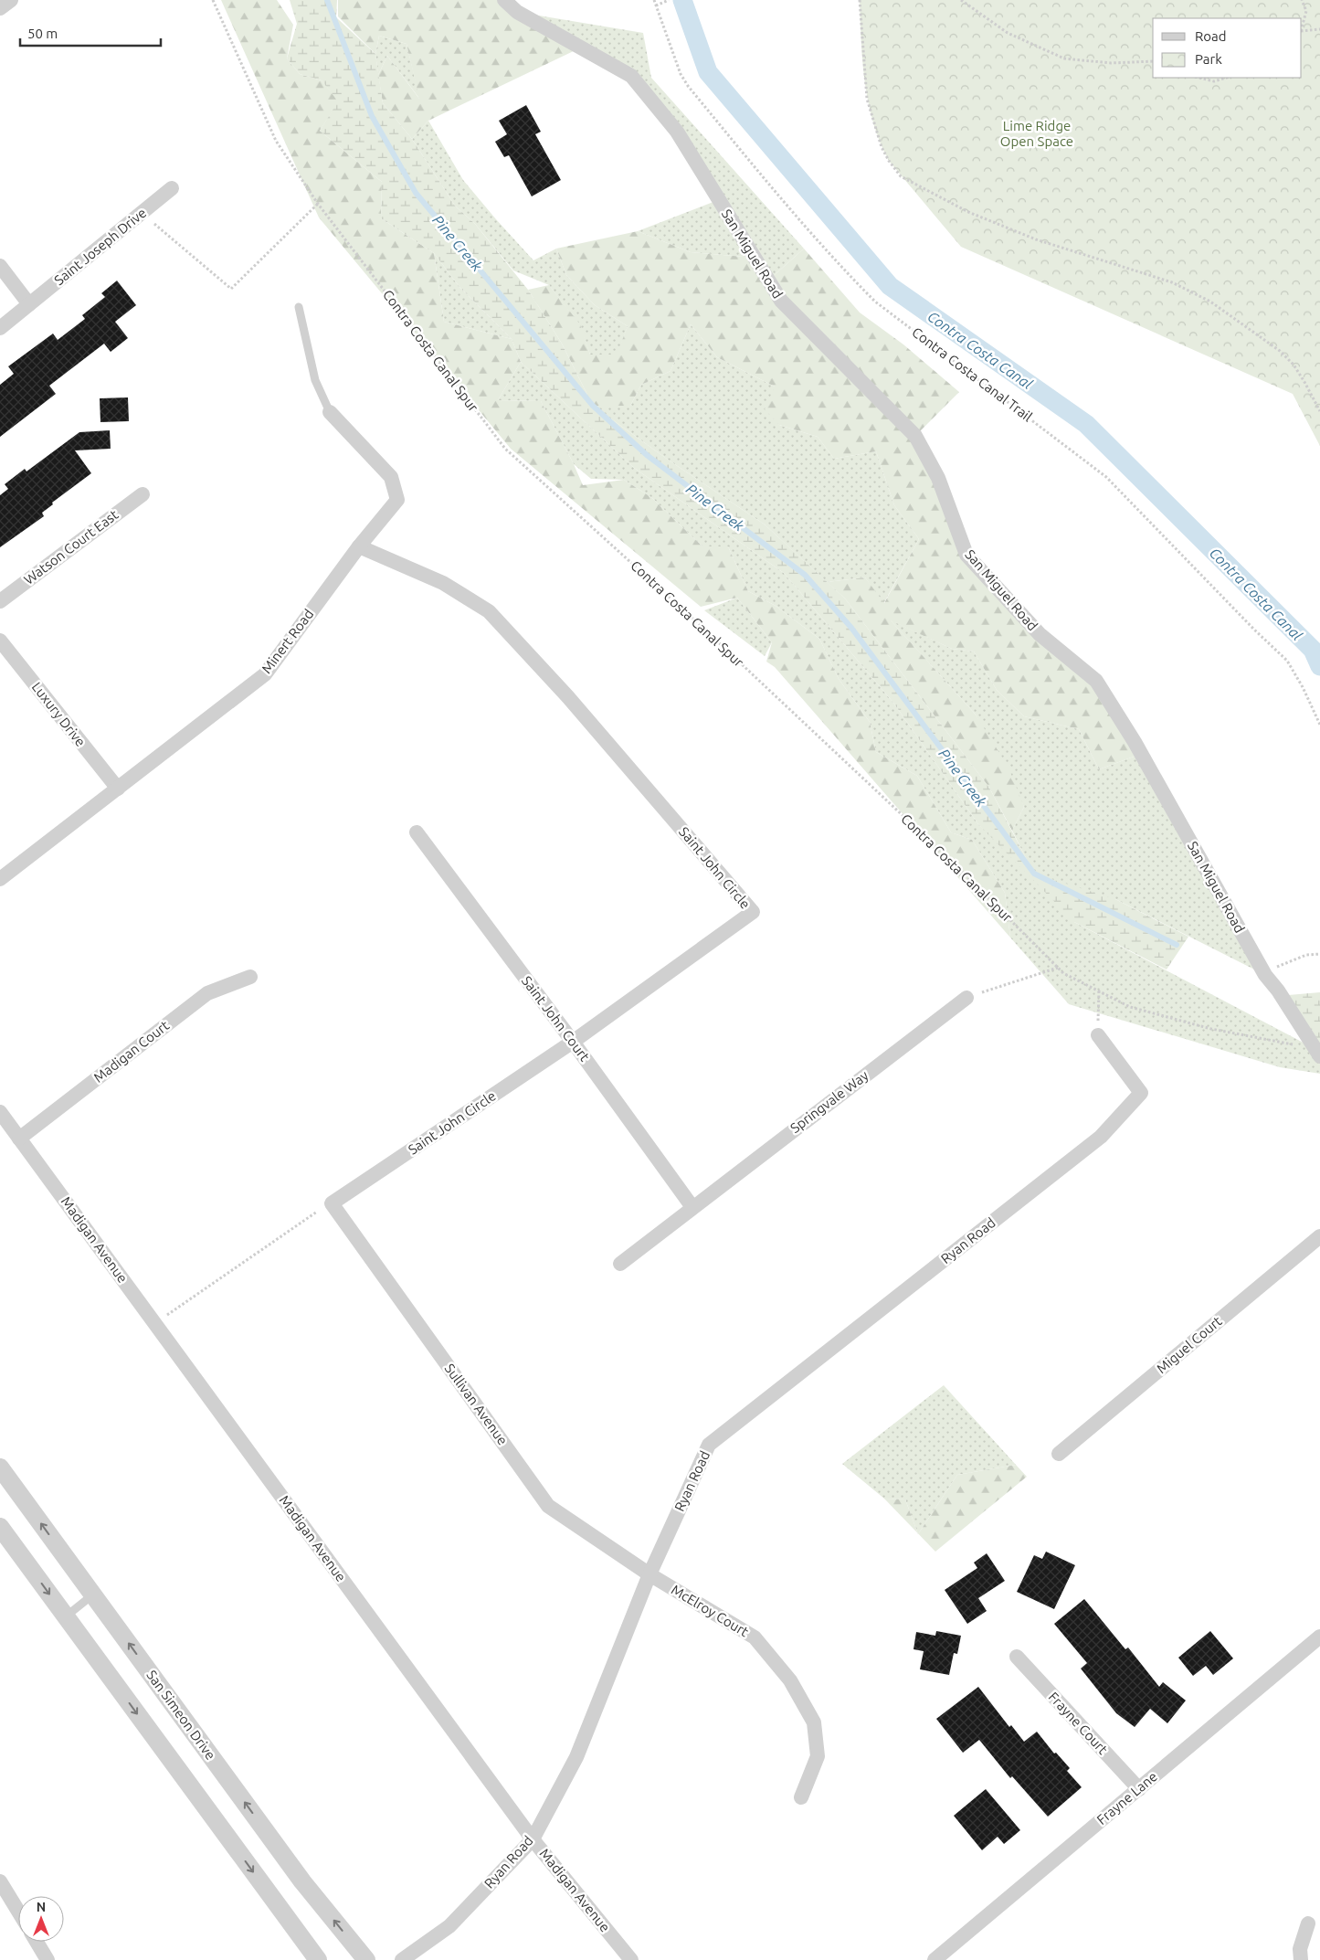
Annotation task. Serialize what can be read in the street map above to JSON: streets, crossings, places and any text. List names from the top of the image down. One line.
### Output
{"streets":{"street":["Saint Joseph Drive","San Miguel Road","Watson Court East","Minert Road","Luxury Drive","Saint John Circle","Saint John Court","Madigan Court","Springvale Way","Madigan Avenue","Ryan Road","Miguel Court","Sullivan Avenue","McElroy Court","San Simeon Drive","Frayne Court","Frayne Lane"],"path":["Contra Costa Canal Spur","Contra Costa Canal Trail"]},"crossings":[["San Miguel Road","Contra Costa Canal Spur"],["Minert Road","Luxury Drive"],["Minert Road","Saint John Circle"],["Saint John Circle","Saint John Court"],["Saint John Circle","Sullivan Avenue"],["Saint John Court","Springvale Way"],["Madigan Court","Madigan Avenue"],["Madigan Avenue","Ryan Road"],["Ryan Road","Sullivan Avenue"],["Ryan Road","McElroy Court"],["Sullivan Avenue","McElroy Court"],["Frayne Court","Frayne Lane"]],"water":["Pine Creek","Contra Costa Canal"],"parks":["Lime Ridge Open Space"],"legend":["Road","Park"],"scale_bar":"50 m","north":"top"}
